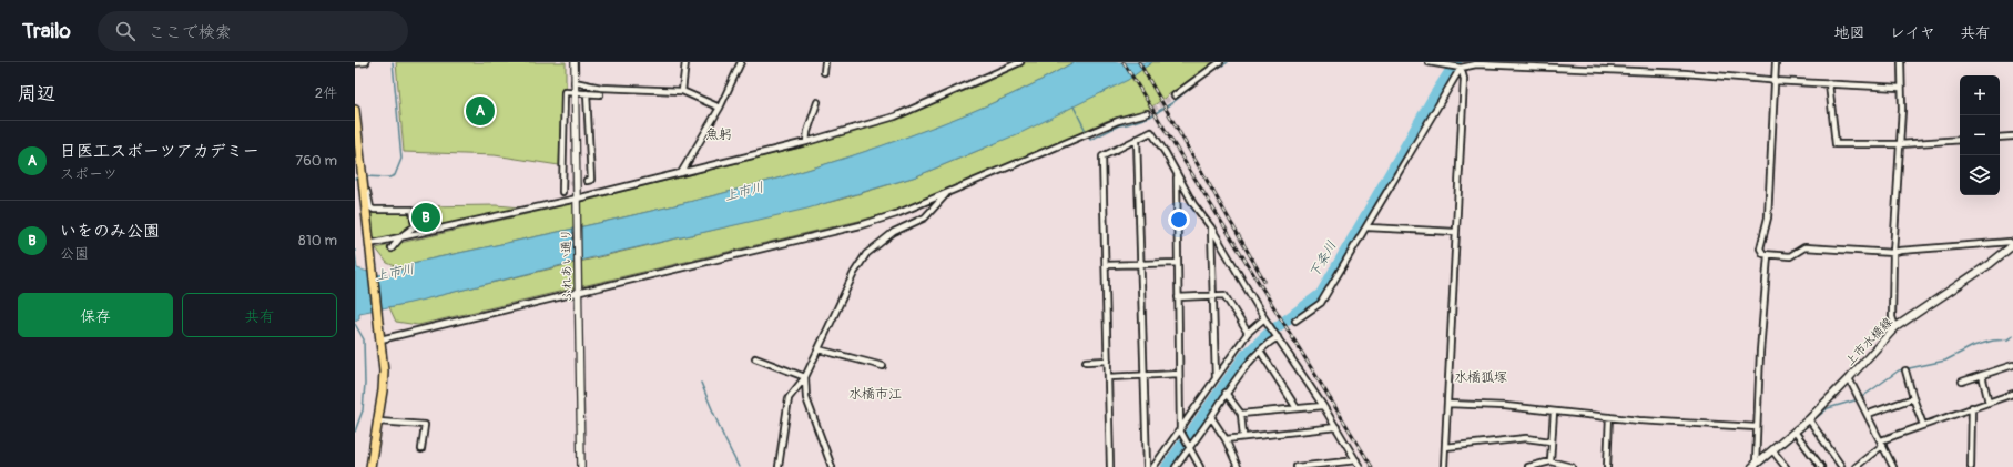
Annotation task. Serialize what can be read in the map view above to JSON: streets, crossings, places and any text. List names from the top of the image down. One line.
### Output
{"streets":{"main road":["上市水橋線"],"street":["ふれあい通り"]},"districts":["魚躬","水橋狐塚","水橋市江"],"water":["上市川","下条川"],"page":{"header":"Trailo","search":"ここで検索","nav":["地図","レイヤ","共有"],"heading":["周辺","2件"],"map_buttons":["+","−"],"pins":["A","B"],"list":[{"mark":"A","name":"日医工スポーツアカデミー","note":"スポーツ","value":"760 m"},{"mark":"B","name":"いをのみ公園","note":"公園","value":"810 m"}],"buttons":["保存","共有"]}}
